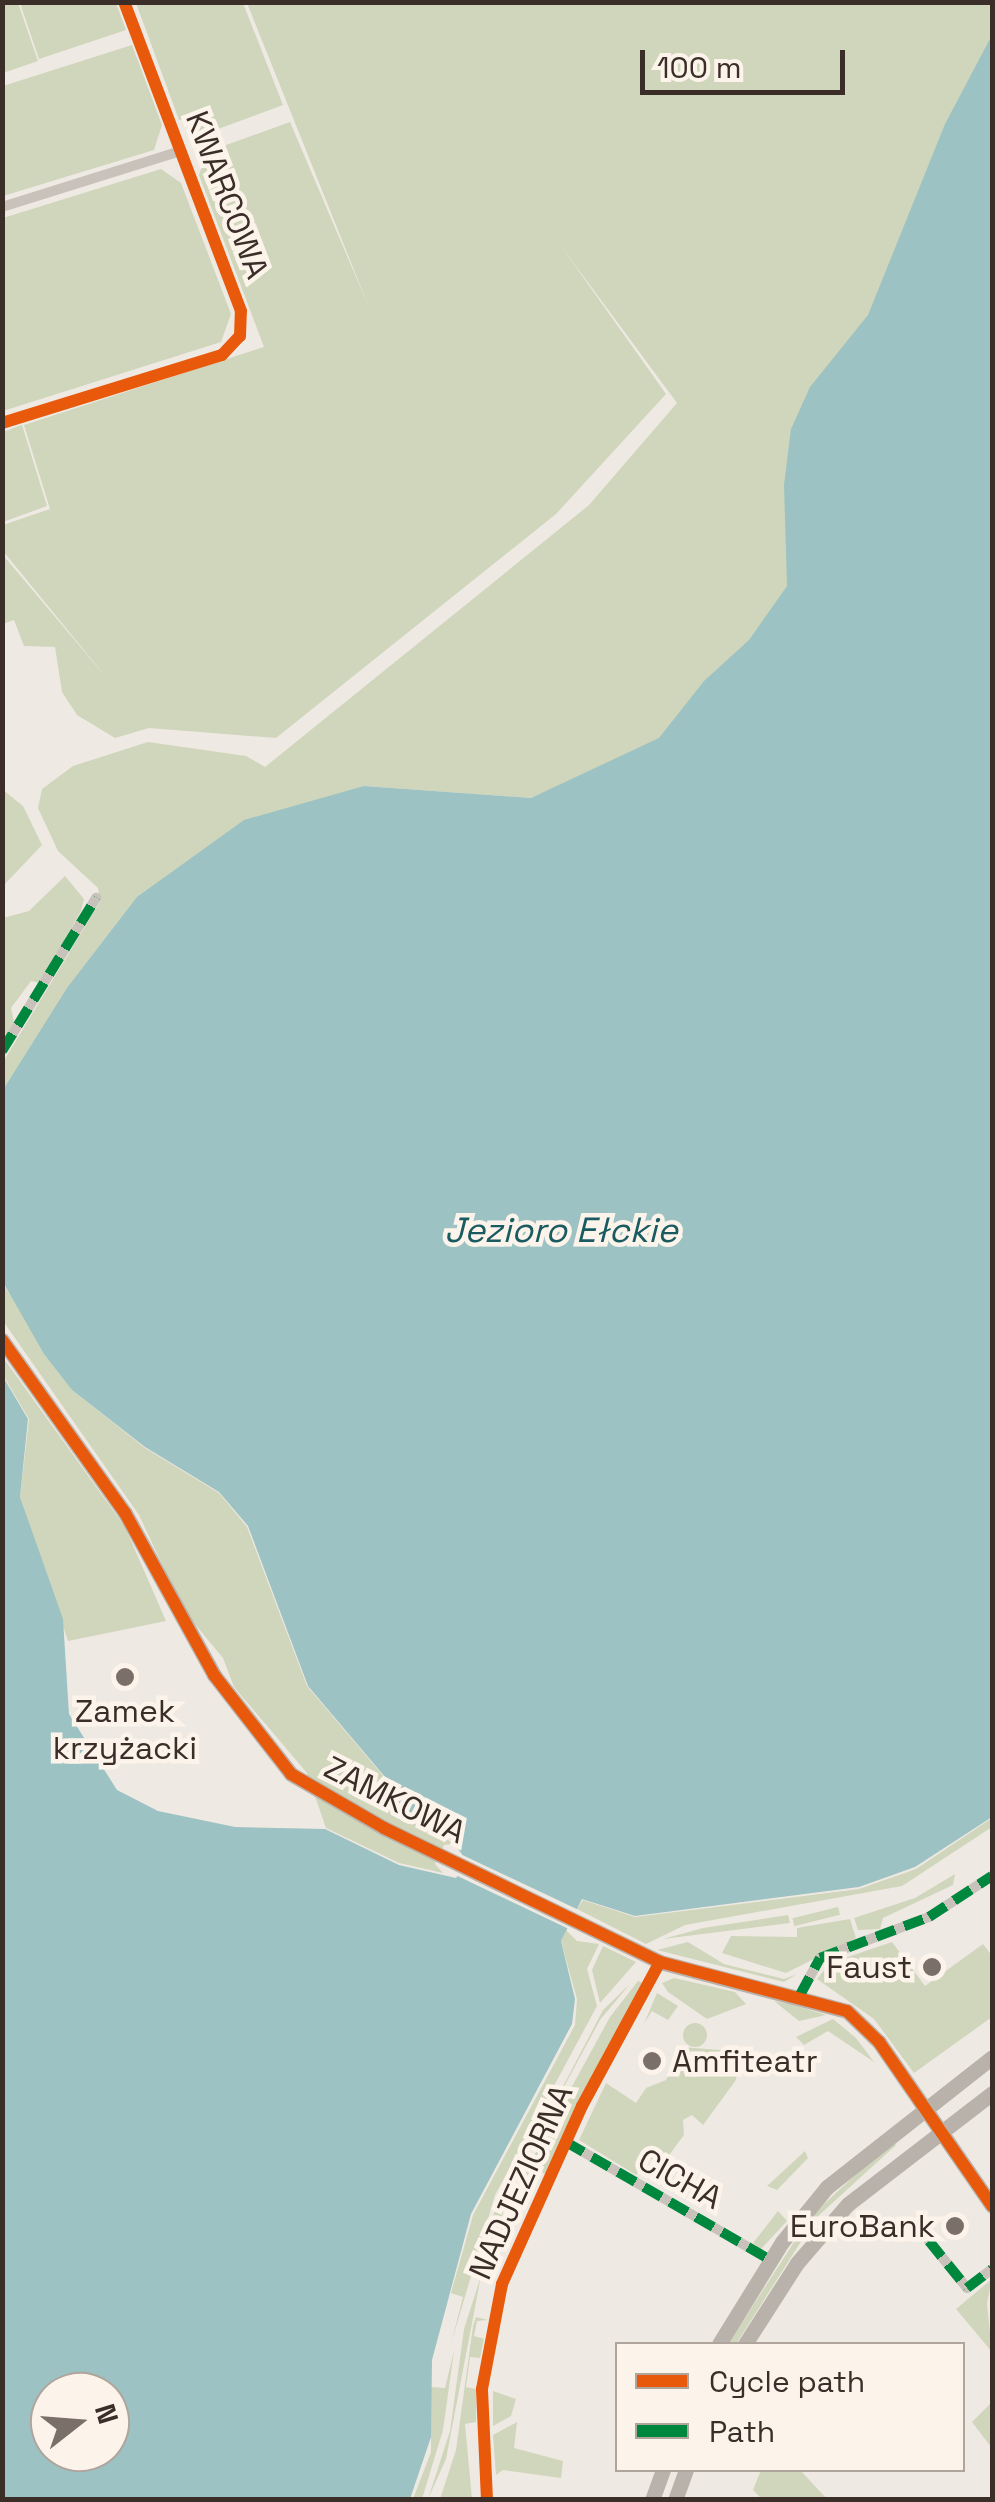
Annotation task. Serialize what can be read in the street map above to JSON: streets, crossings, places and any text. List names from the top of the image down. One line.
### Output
{"streets":{"street":["KWARCOWA","ZAMKOWA","CICHA","NADJEZIORNA"]},"crossings":[["ZAMKOWA","NADJEZIORNA"],["CICHA","NADJEZIORNA"]],"water":["Jezioro Ełckie"],"places":["Zamek krzyżacki","Faust","Amfiteatr","EuroBank"],"legend":["Cycle path","Path"],"scale_bar":"100 m","north":"right"}
